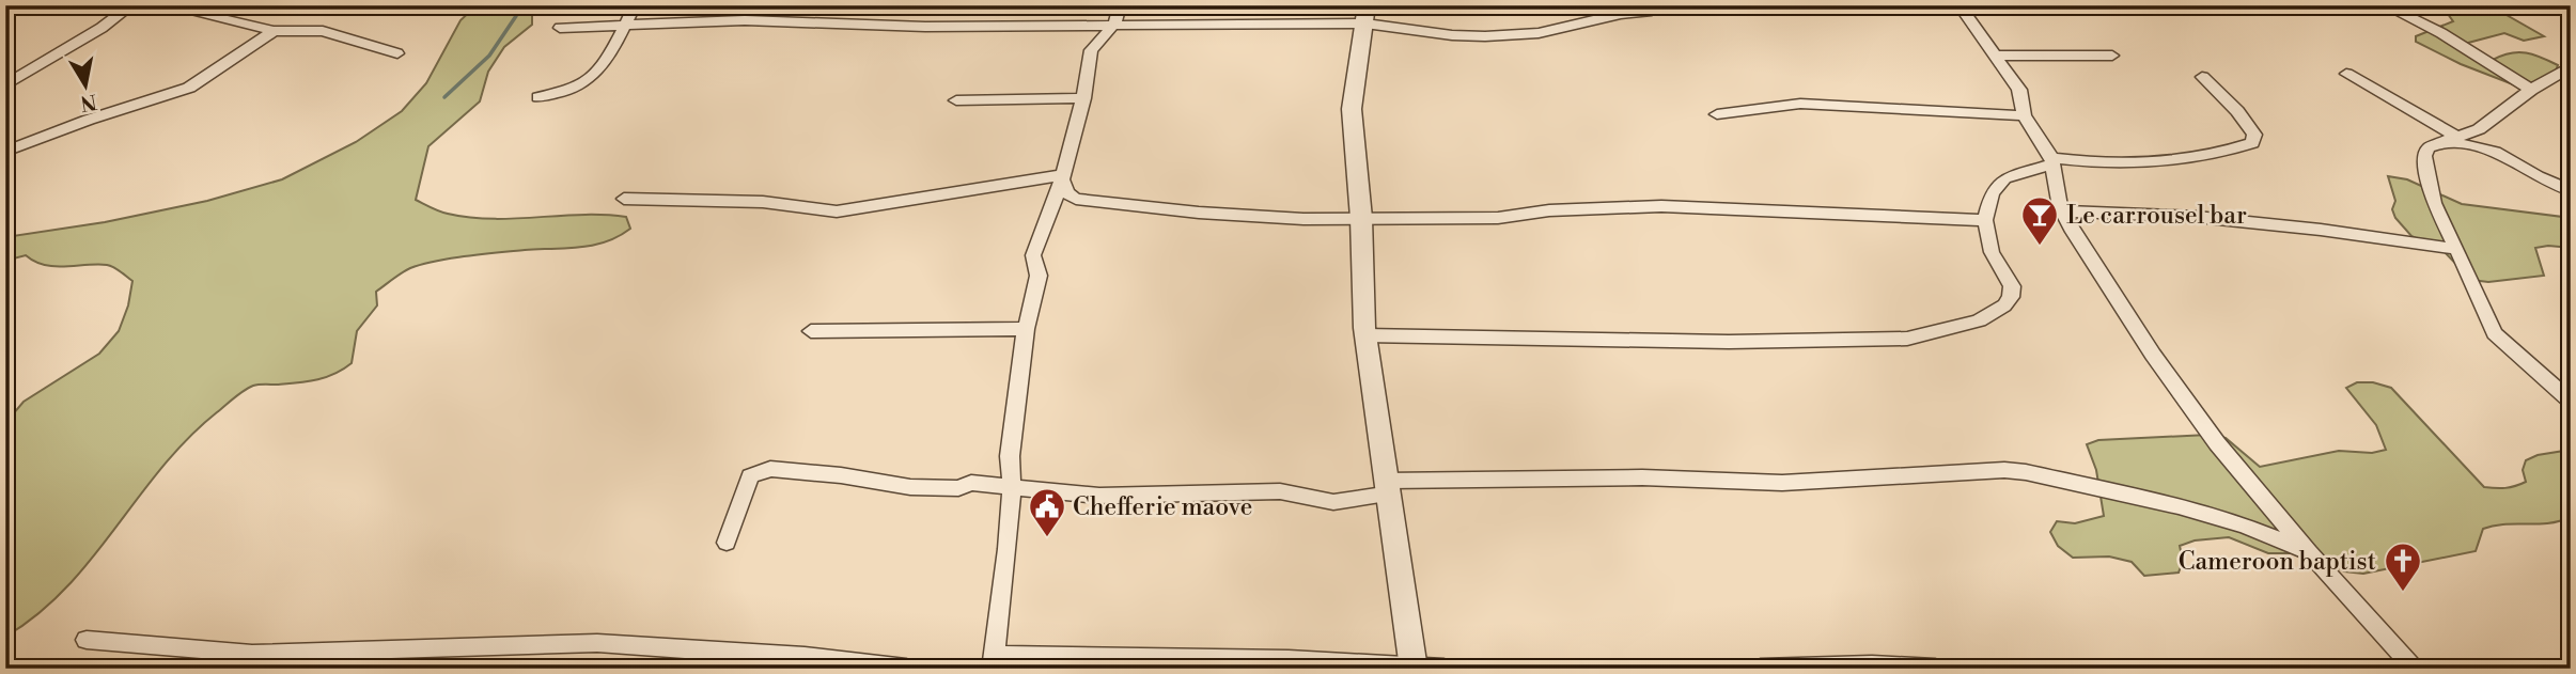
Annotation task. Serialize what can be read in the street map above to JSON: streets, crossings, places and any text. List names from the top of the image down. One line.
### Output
{"places":{"bar":["Le carrousel bar"],"public building":["Chefferie maove"],"church":["Cameroon baptist"]},"north":"bottom"}
